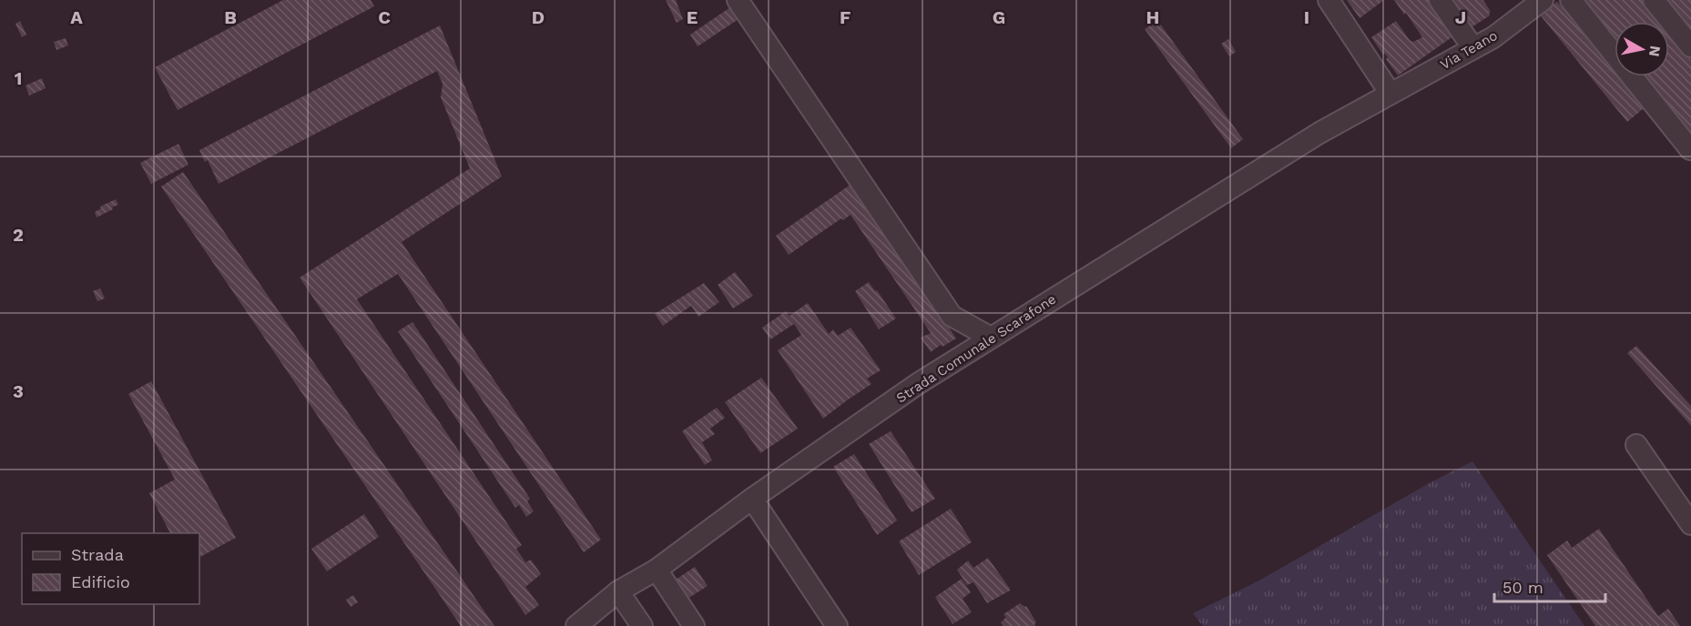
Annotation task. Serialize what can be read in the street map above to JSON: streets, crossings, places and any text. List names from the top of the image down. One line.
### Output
{"streets":{"street":["Via Teano","Strada Comunale Scarafone"]},"crossings":[["Via Teano","Strada Comunale Scarafone"]],"legend":["Strada","Edificio"],"scale_bar":"50 m","north":"right","grid":{"columns":["A","B","C","D","E","F","G","H","I","J"],"rows":["1","2","3"]}}
